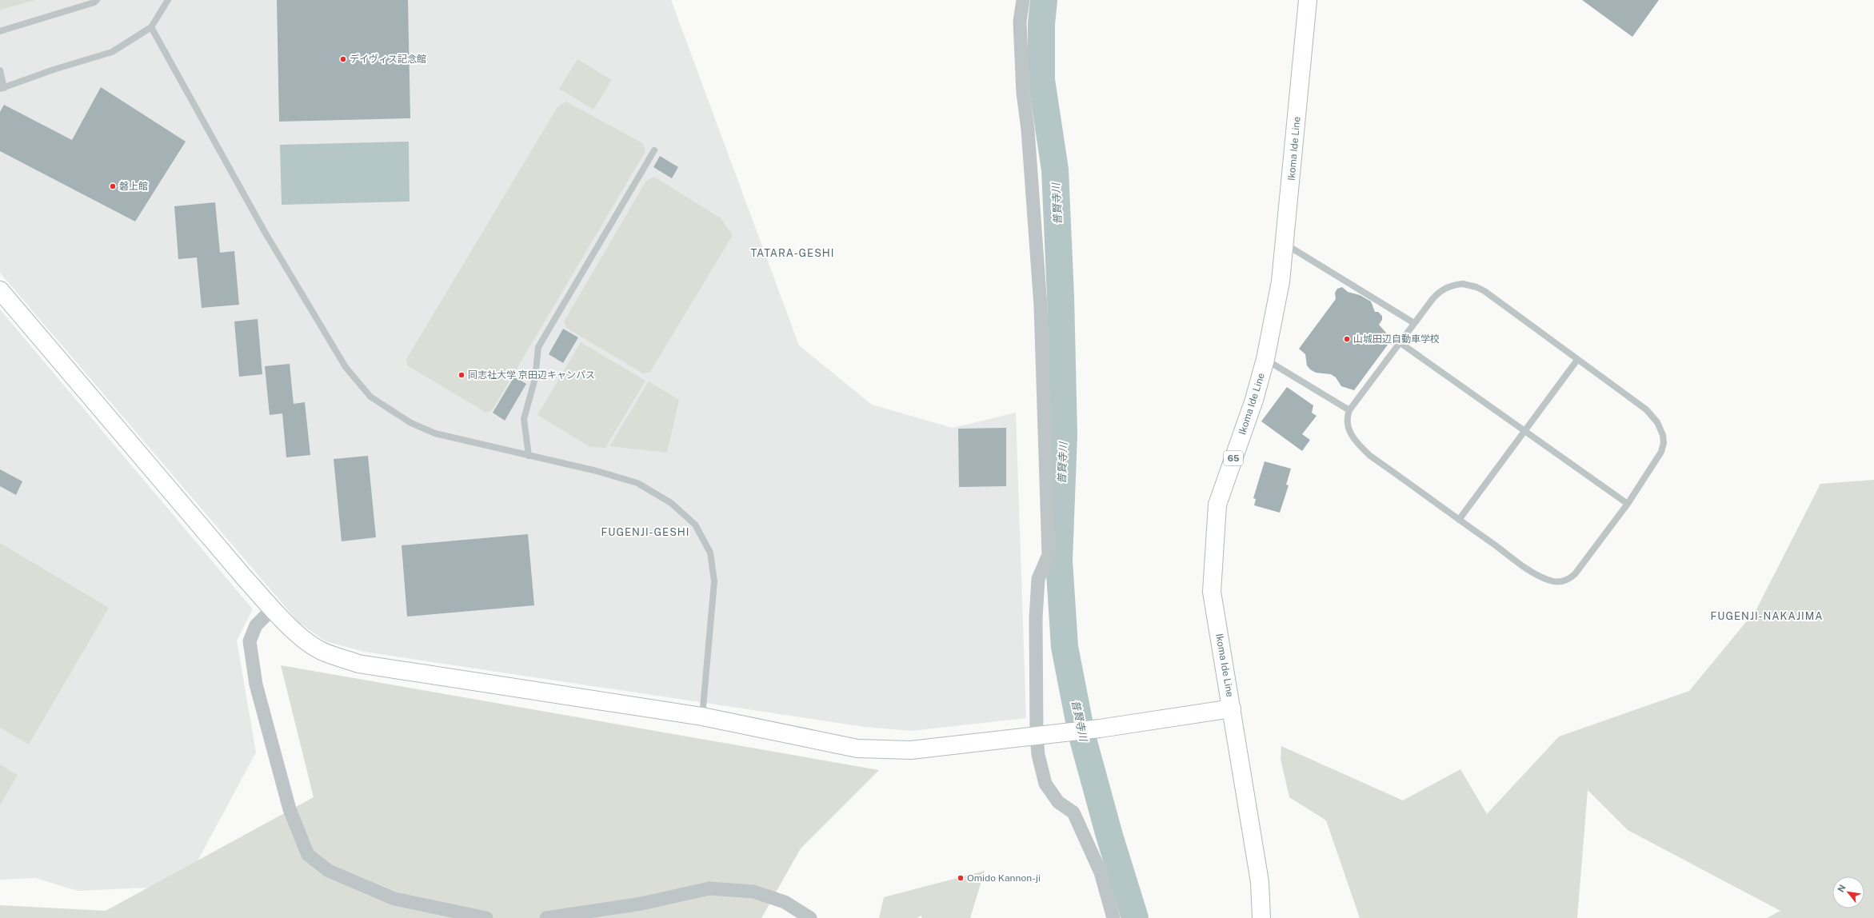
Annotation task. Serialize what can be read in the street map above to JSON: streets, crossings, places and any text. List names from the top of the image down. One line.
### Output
{"streets":{"street":["Ikoma Ide Line","65"]},"districts":["TATARA-GESHI","FUGENJI-GESHI","FUGENJI-NAKAJIMA"],"water":["普賢寺川"],"places":["デイヴィス記念館","磐上館","山城田辺自動車学校","同志社大学 京田辺キャンパス","Omido Kannon-ji"],"north":"top left"}
